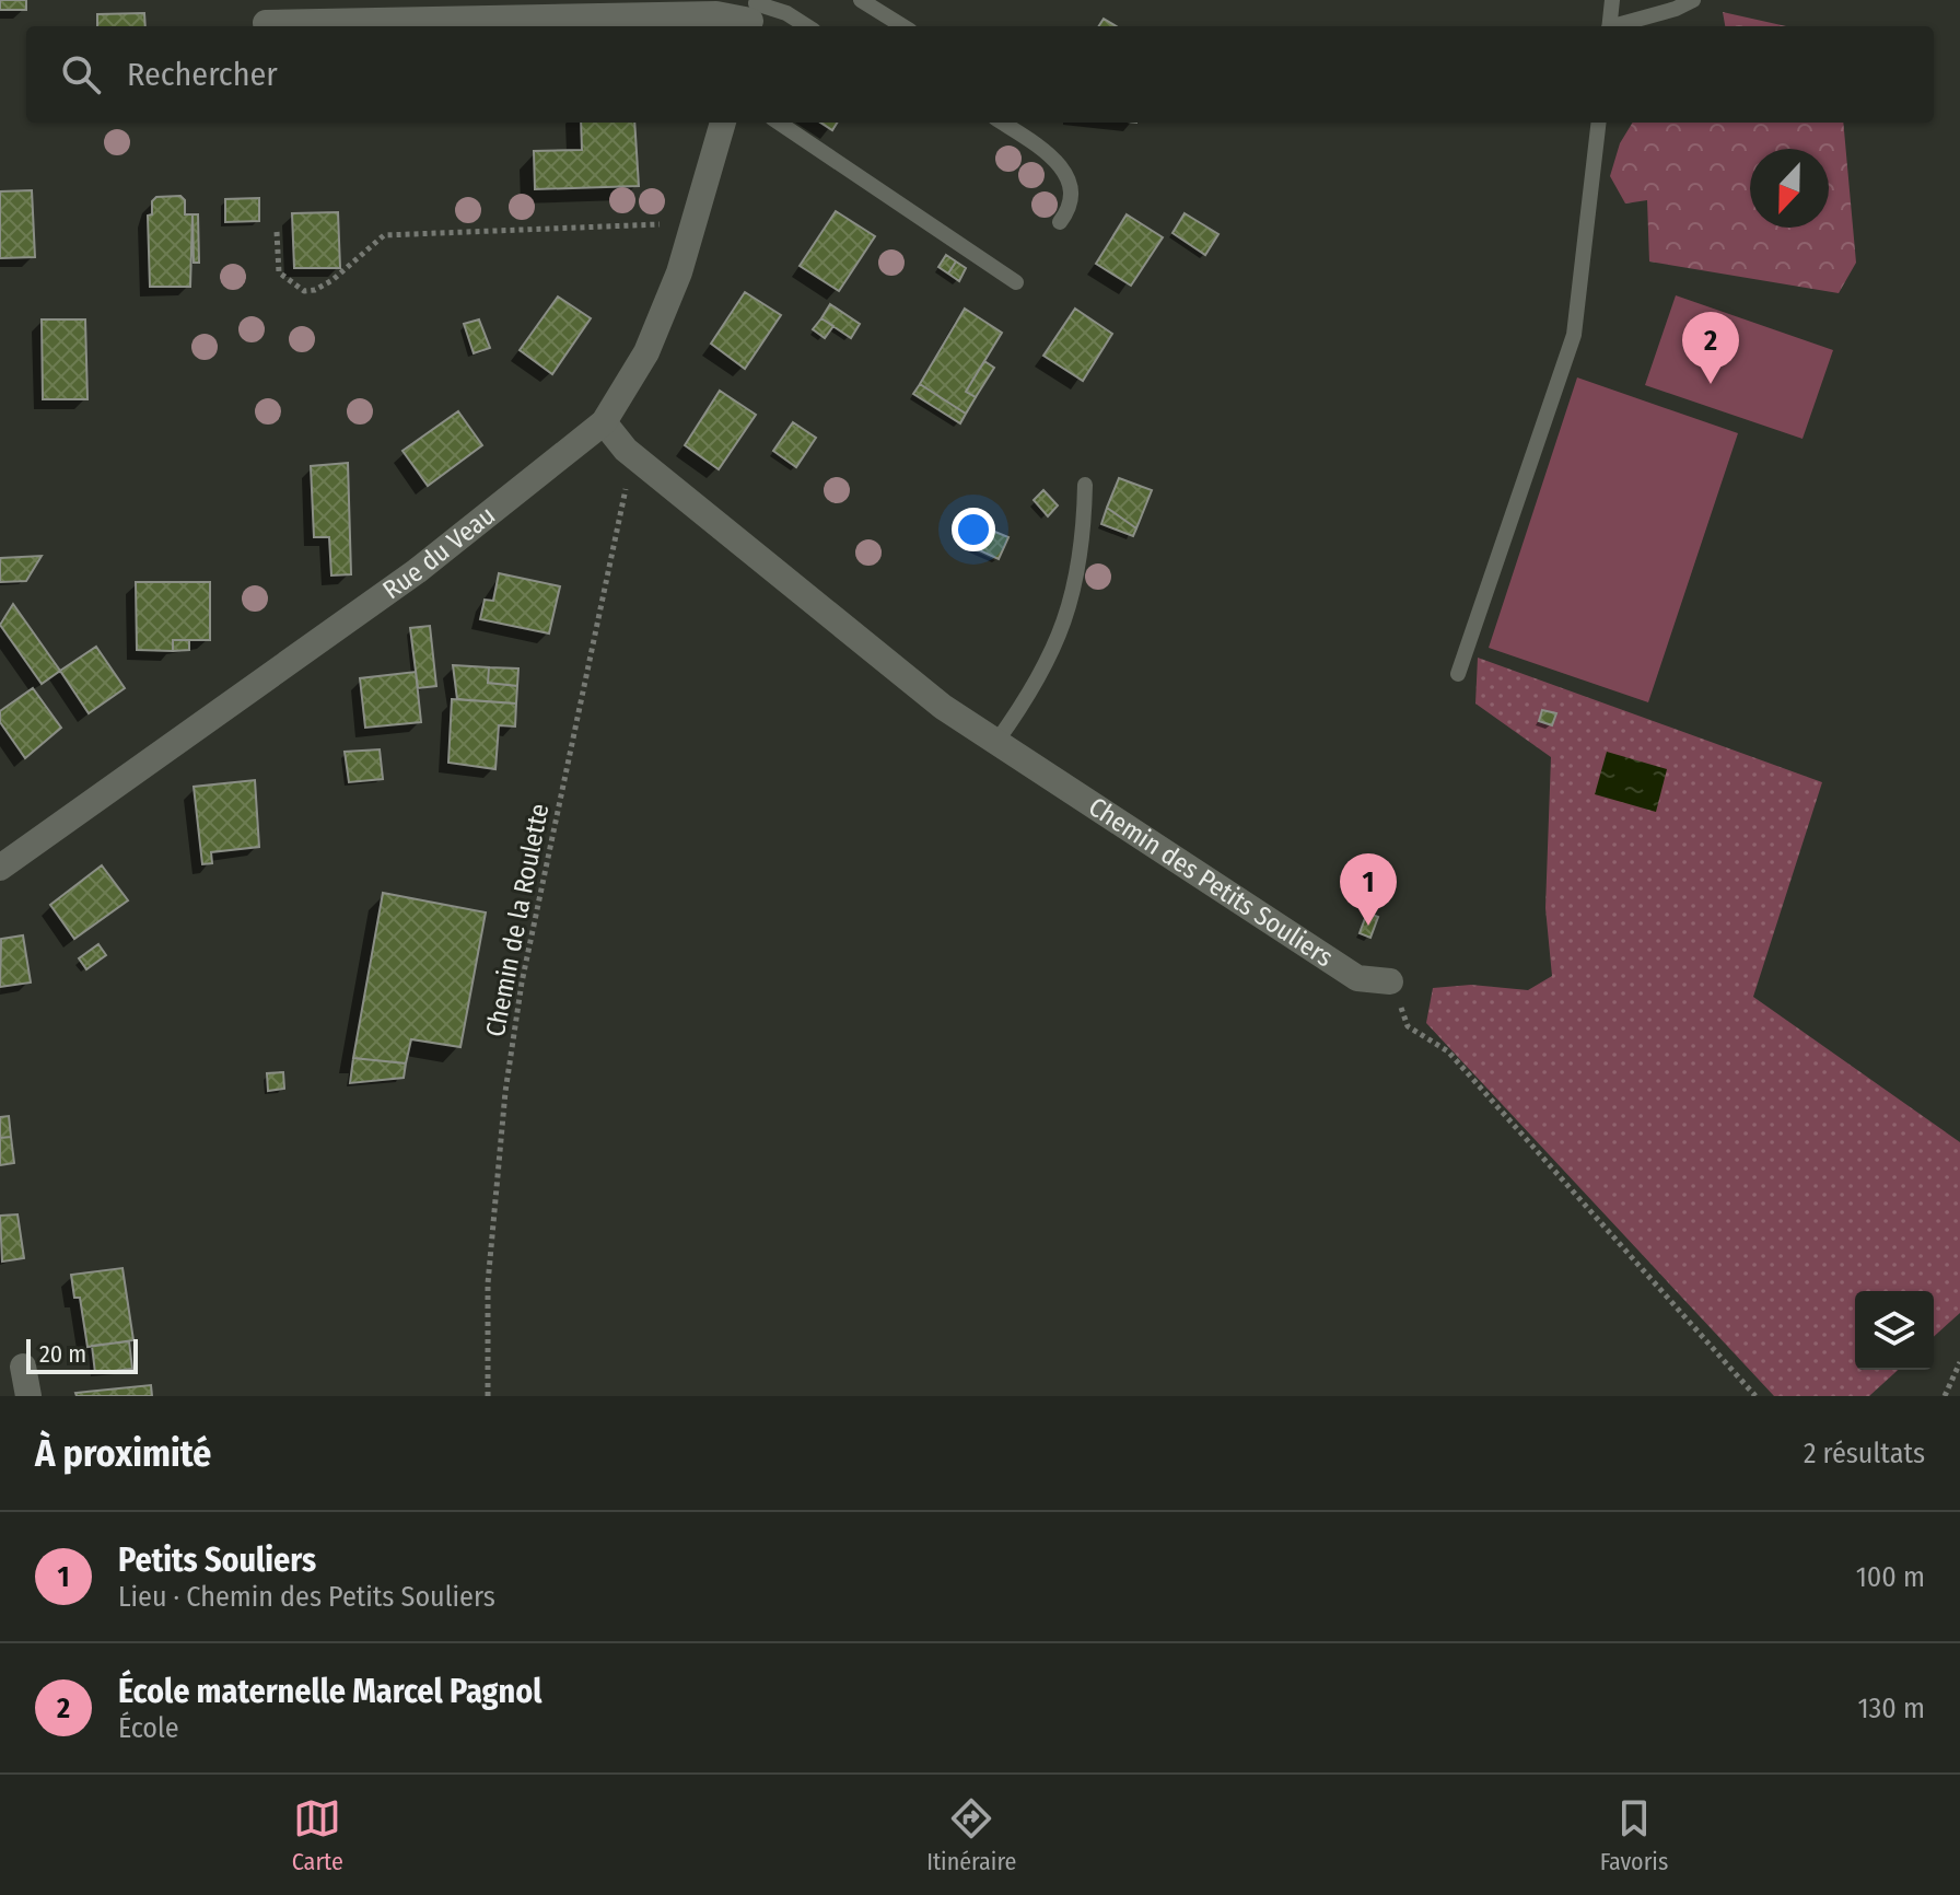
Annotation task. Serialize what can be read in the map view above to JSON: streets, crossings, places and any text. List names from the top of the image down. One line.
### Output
{"streets":{"street":["Rue du Veau","Chemin des Petits Souliers"],"path":["Chemin de la Roulette"]},"crossings":[["Rue du Veau","Chemin des Petits Souliers"],["Chemin des Petits Souliers","Chemin de la Roulette"]],"scale_bar":"20 m","north":"bottom","page":{"search":"Rechercher","pins":["2","1"],"scale":"20 m","heading":["À proximité","2 résultats"],"list":[{"mark":"1","name":"Petits Souliers","note":"Lieu · Chemin des Petits Souliers","value":"100 m"},{"mark":"2","name":"École maternelle Marcel Pagnol","note":"École","value":"130 m"}],"nav":["Carte","Itinéraire","Favoris"]}}
